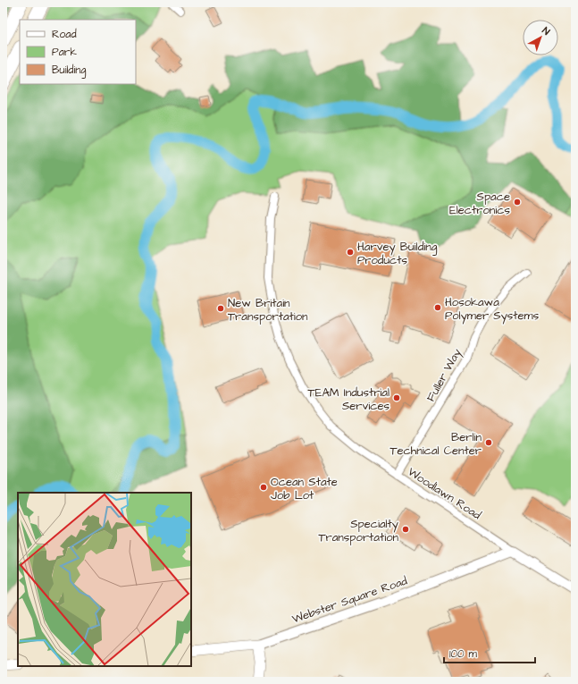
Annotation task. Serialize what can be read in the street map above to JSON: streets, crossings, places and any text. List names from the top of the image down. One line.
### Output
{"streets":{"main road":["Webster Square Road"],"street":["Fuller Way","Woodlawn Road"]},"crossings":[["Fuller Way","Woodlawn Road"],["Woodlawn Road","Webster Square Road"]],"places":["Space Electronics","Harvey Building Products","Hosokawa Polymer Systems","New Britain Transportation","TEAM Industrial Services","Berlin Technical Center","Ocean State Job Lot","Specialty Transportation"],"legend":["Road","Park","Building"],"scale_bar":"100 m","north":"top right"}
